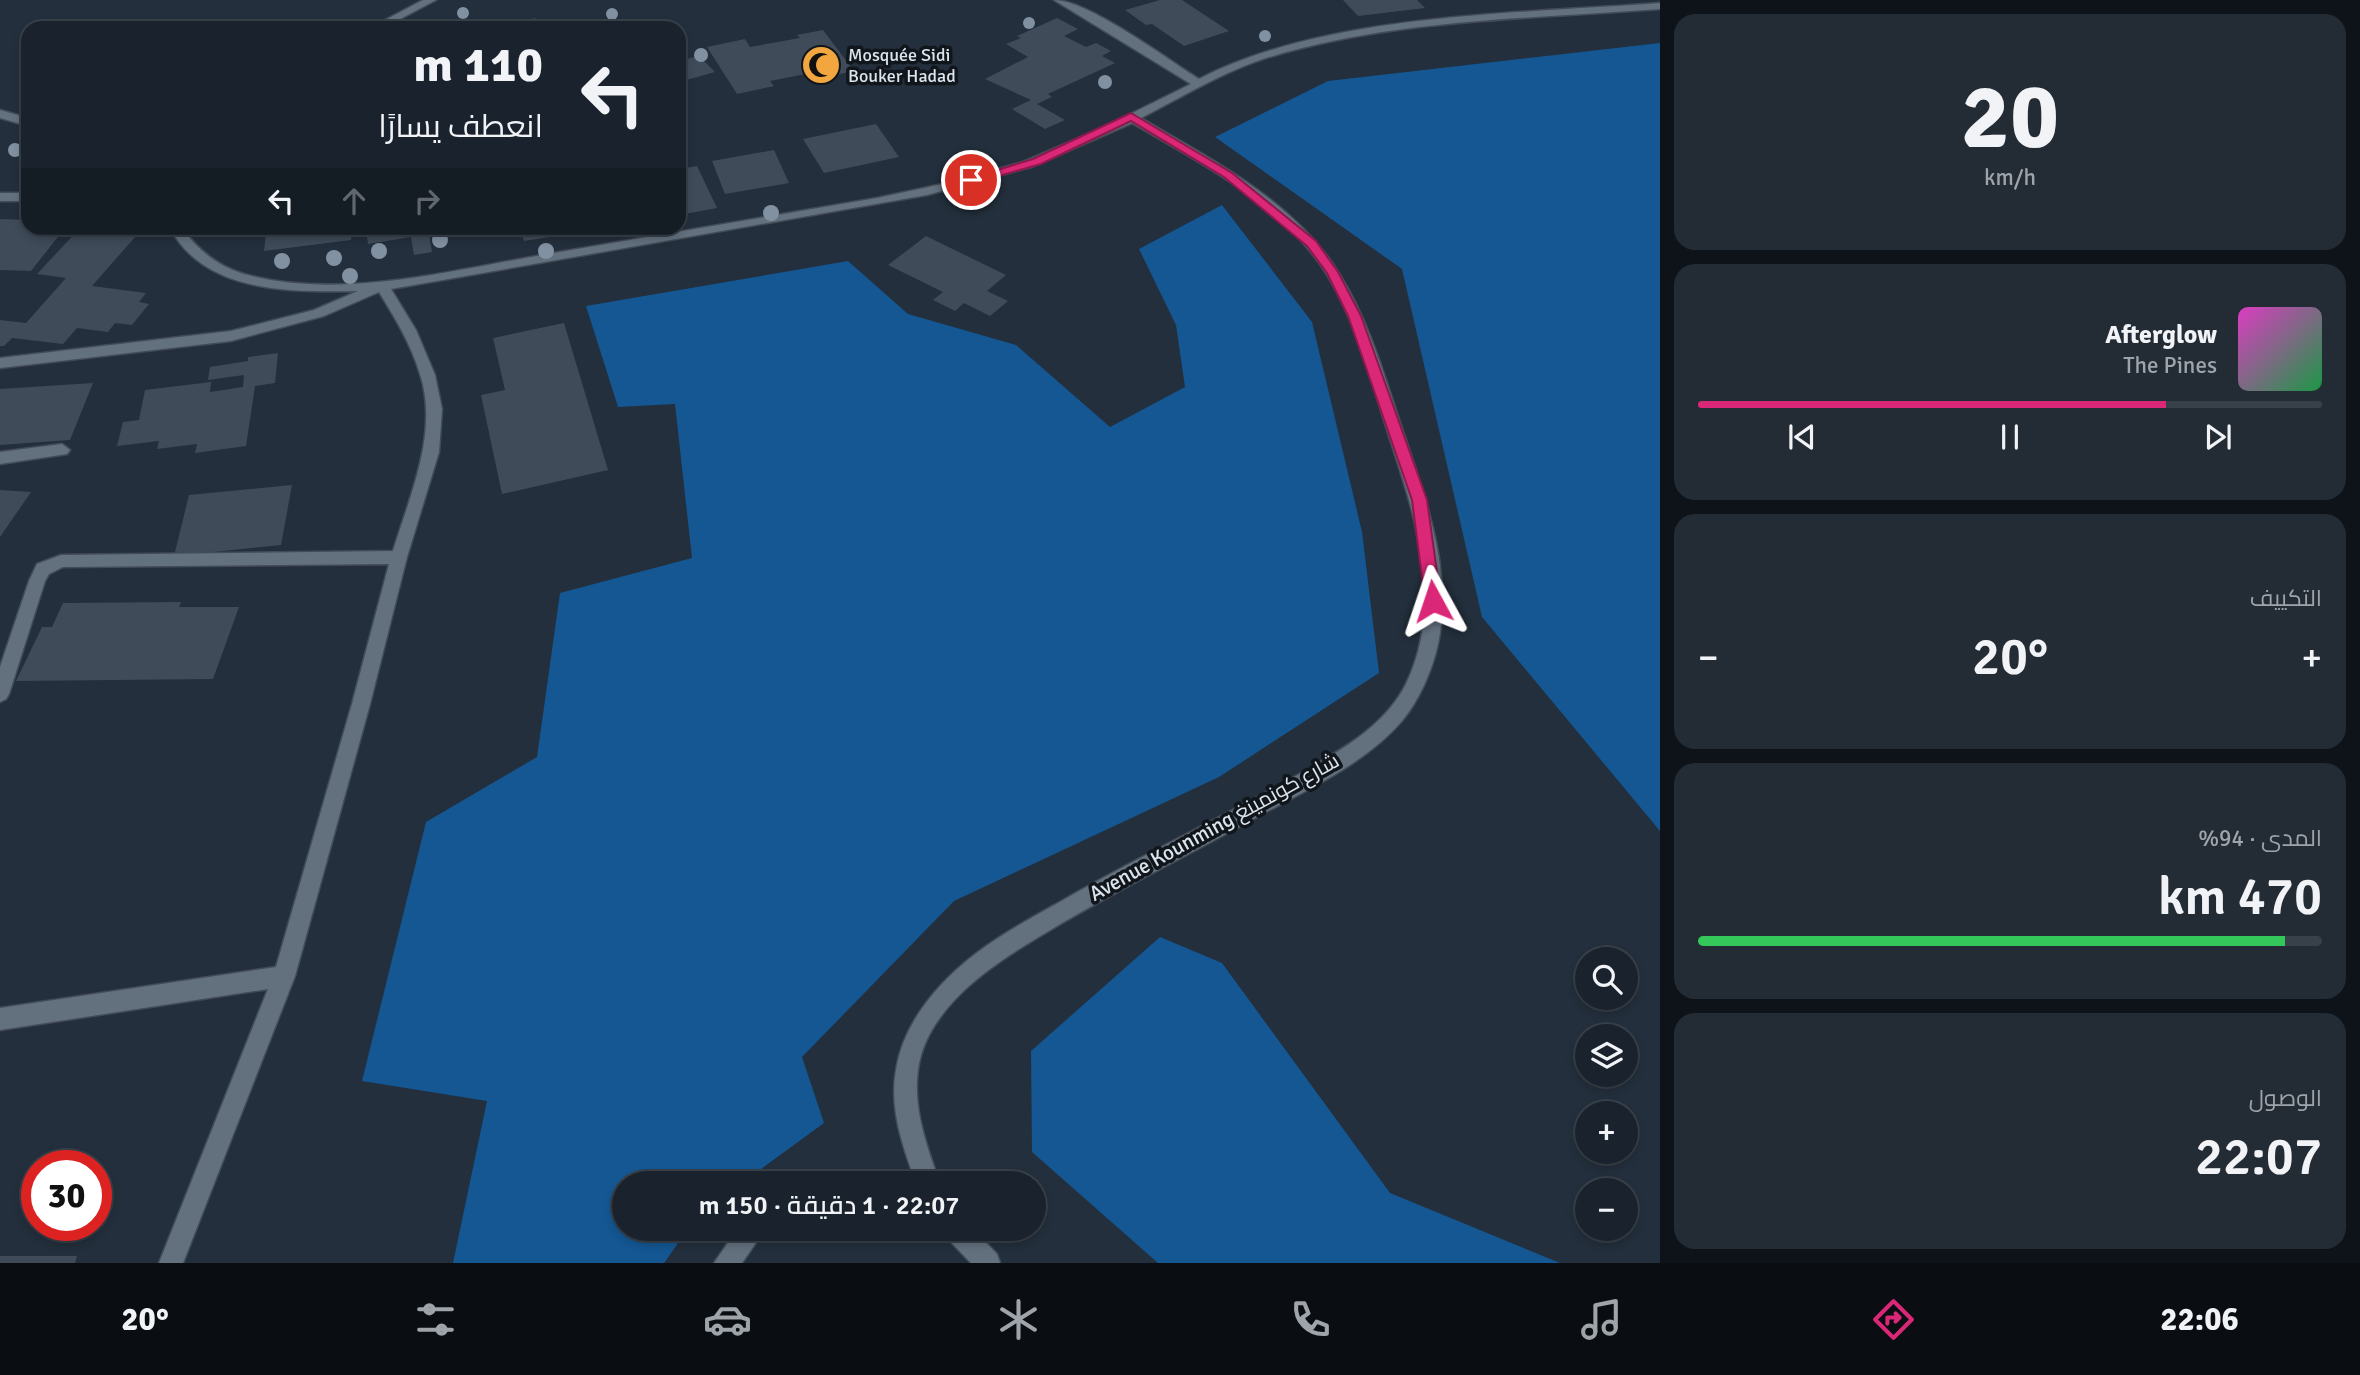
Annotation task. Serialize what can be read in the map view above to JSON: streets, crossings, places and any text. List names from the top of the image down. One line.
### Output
{"streets":{"street":["Avenue Kounming شارع كونمينغ"]},"places":{"mosque":["Mosquée Sidi Bouker Hadad"]},"page":{"tile":[["20","km/h"],"التكييف",["المدى · 94%","470 km"],["الوصول","22:07"]],"turn":["110 m","انعطف يسارًا"],"song":["Afterglow","The Pines"],"heat":["−","20°","+"],"map_buttons":["+","−"],"limit":"30","trip":"22:07 · 1 دقيقة · 150 m","tabs":["22:06","20°"]}}
